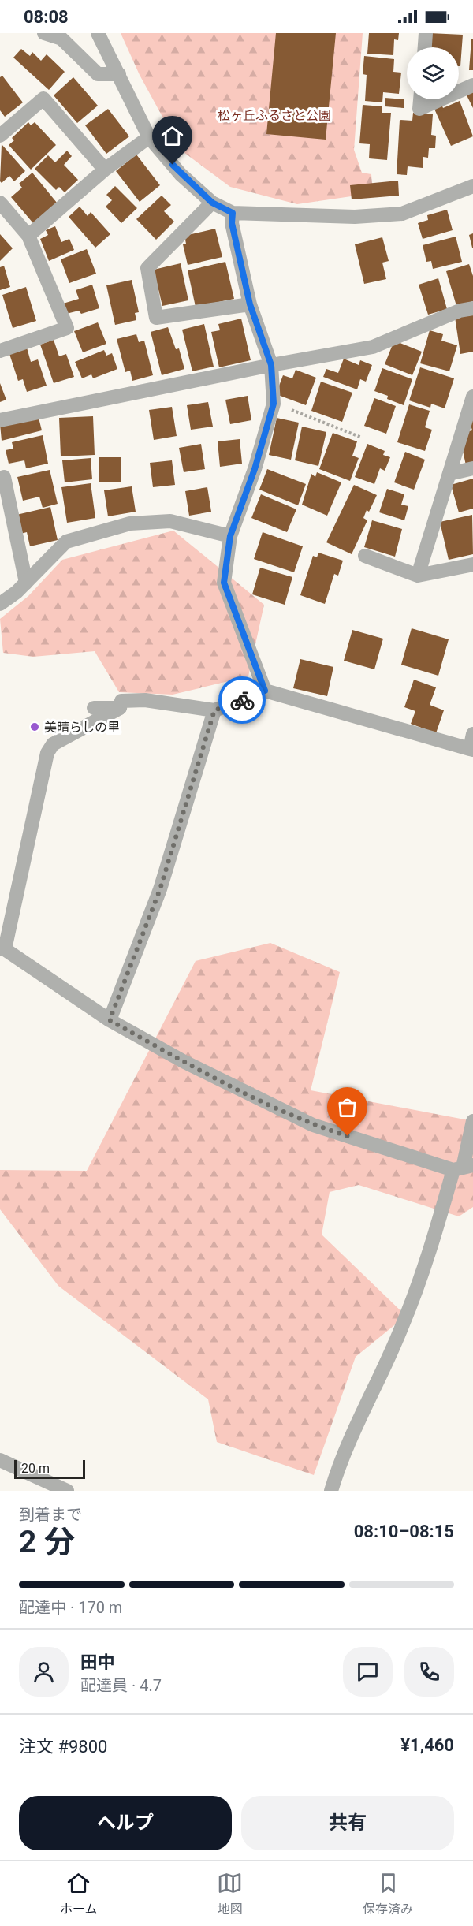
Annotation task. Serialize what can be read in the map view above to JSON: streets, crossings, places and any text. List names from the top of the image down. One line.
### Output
{"parks":["松ヶ丘ふるさと公園"],"places":["美晴らしの里"],"scale_bar":"20 m","page":{"status":"08:08","scale":"20 m","heading":["2 分","到着まで","08:10–08:15"],"panel":["田中","配達員 · 4.7","注文 #9800","¥1,460"],"bar":"配達中 · 170 m","buttons":["ヘルプ","共有"],"tabs":["ホーム","地図","保存済み"]}}
